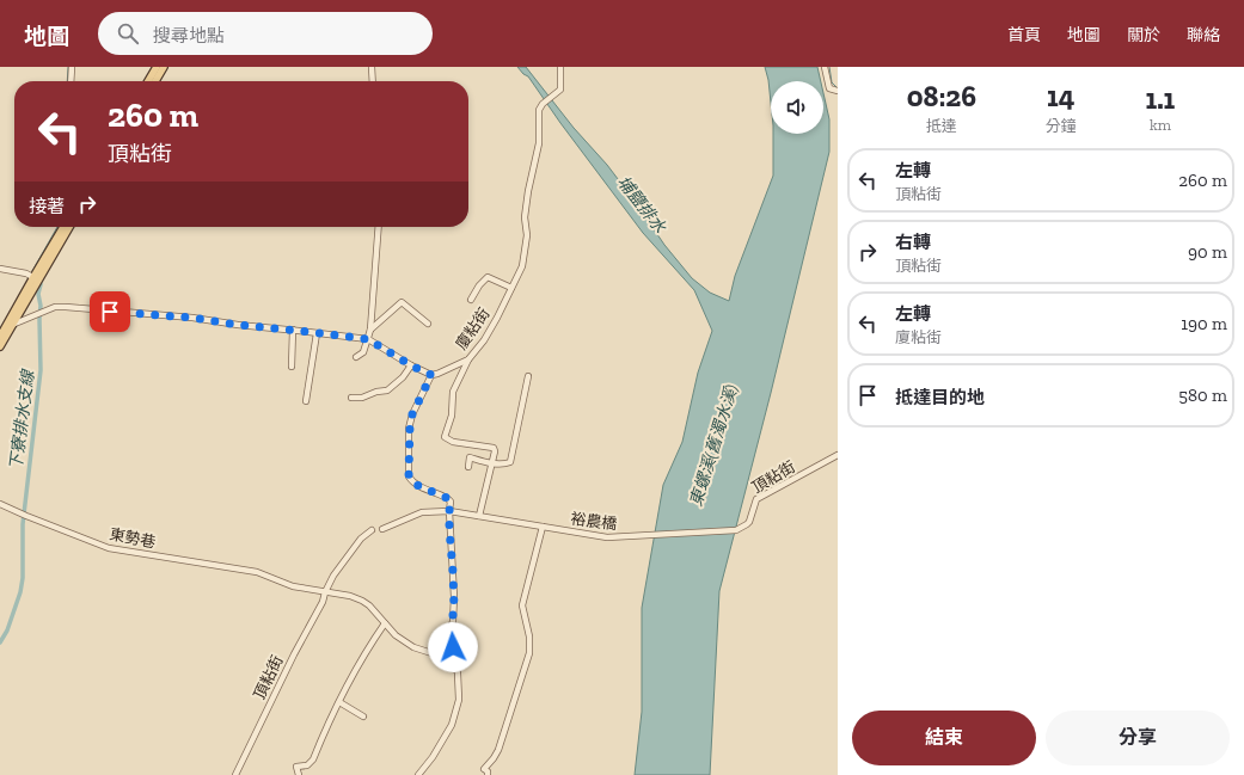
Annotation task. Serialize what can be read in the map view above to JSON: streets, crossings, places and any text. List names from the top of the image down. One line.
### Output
{"streets":{"street":["廈粘街","頂粘街","裕農橋","東勢巷"]},"crossings":[["頂粘街","裕農橋"],["頂粘街","東勢巷"]],"water":["埔鹽排水","下寮排水支線","東螺溪(舊濁水溪)"],"page":{"header":"地圖","search":"搜尋地點","nav":["首頁","地圖","關於","聯絡"],"eta":["08:26","抵達","14","分鐘","1.1","km"],"turn":["260 m","頂粘街"],"list":[{"name":"左轉","note":"頂粘街","value":"260 m"},{"name":"右轉","note":"頂粘街","value":"90 m"},{"name":"左轉","note":"廈粘街","value":"190 m"},{"name":"抵達目的地","value":"580 m"}],"then":"接著","buttons":["結束","分享"]}}
